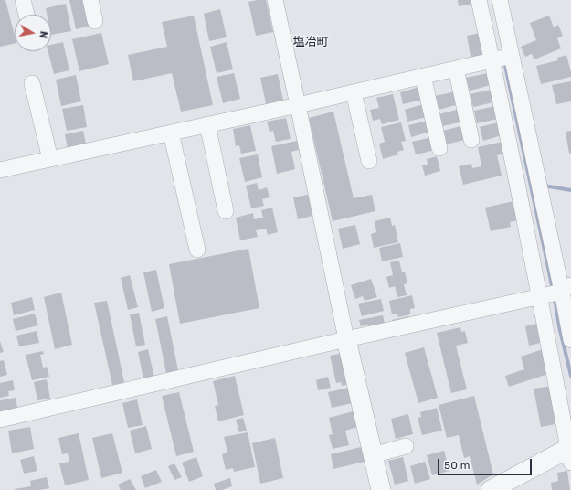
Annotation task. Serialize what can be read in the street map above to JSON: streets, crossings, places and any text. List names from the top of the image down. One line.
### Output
{"districts":["塩冶町"],"scale_bar":"50 m","north":"right"}
